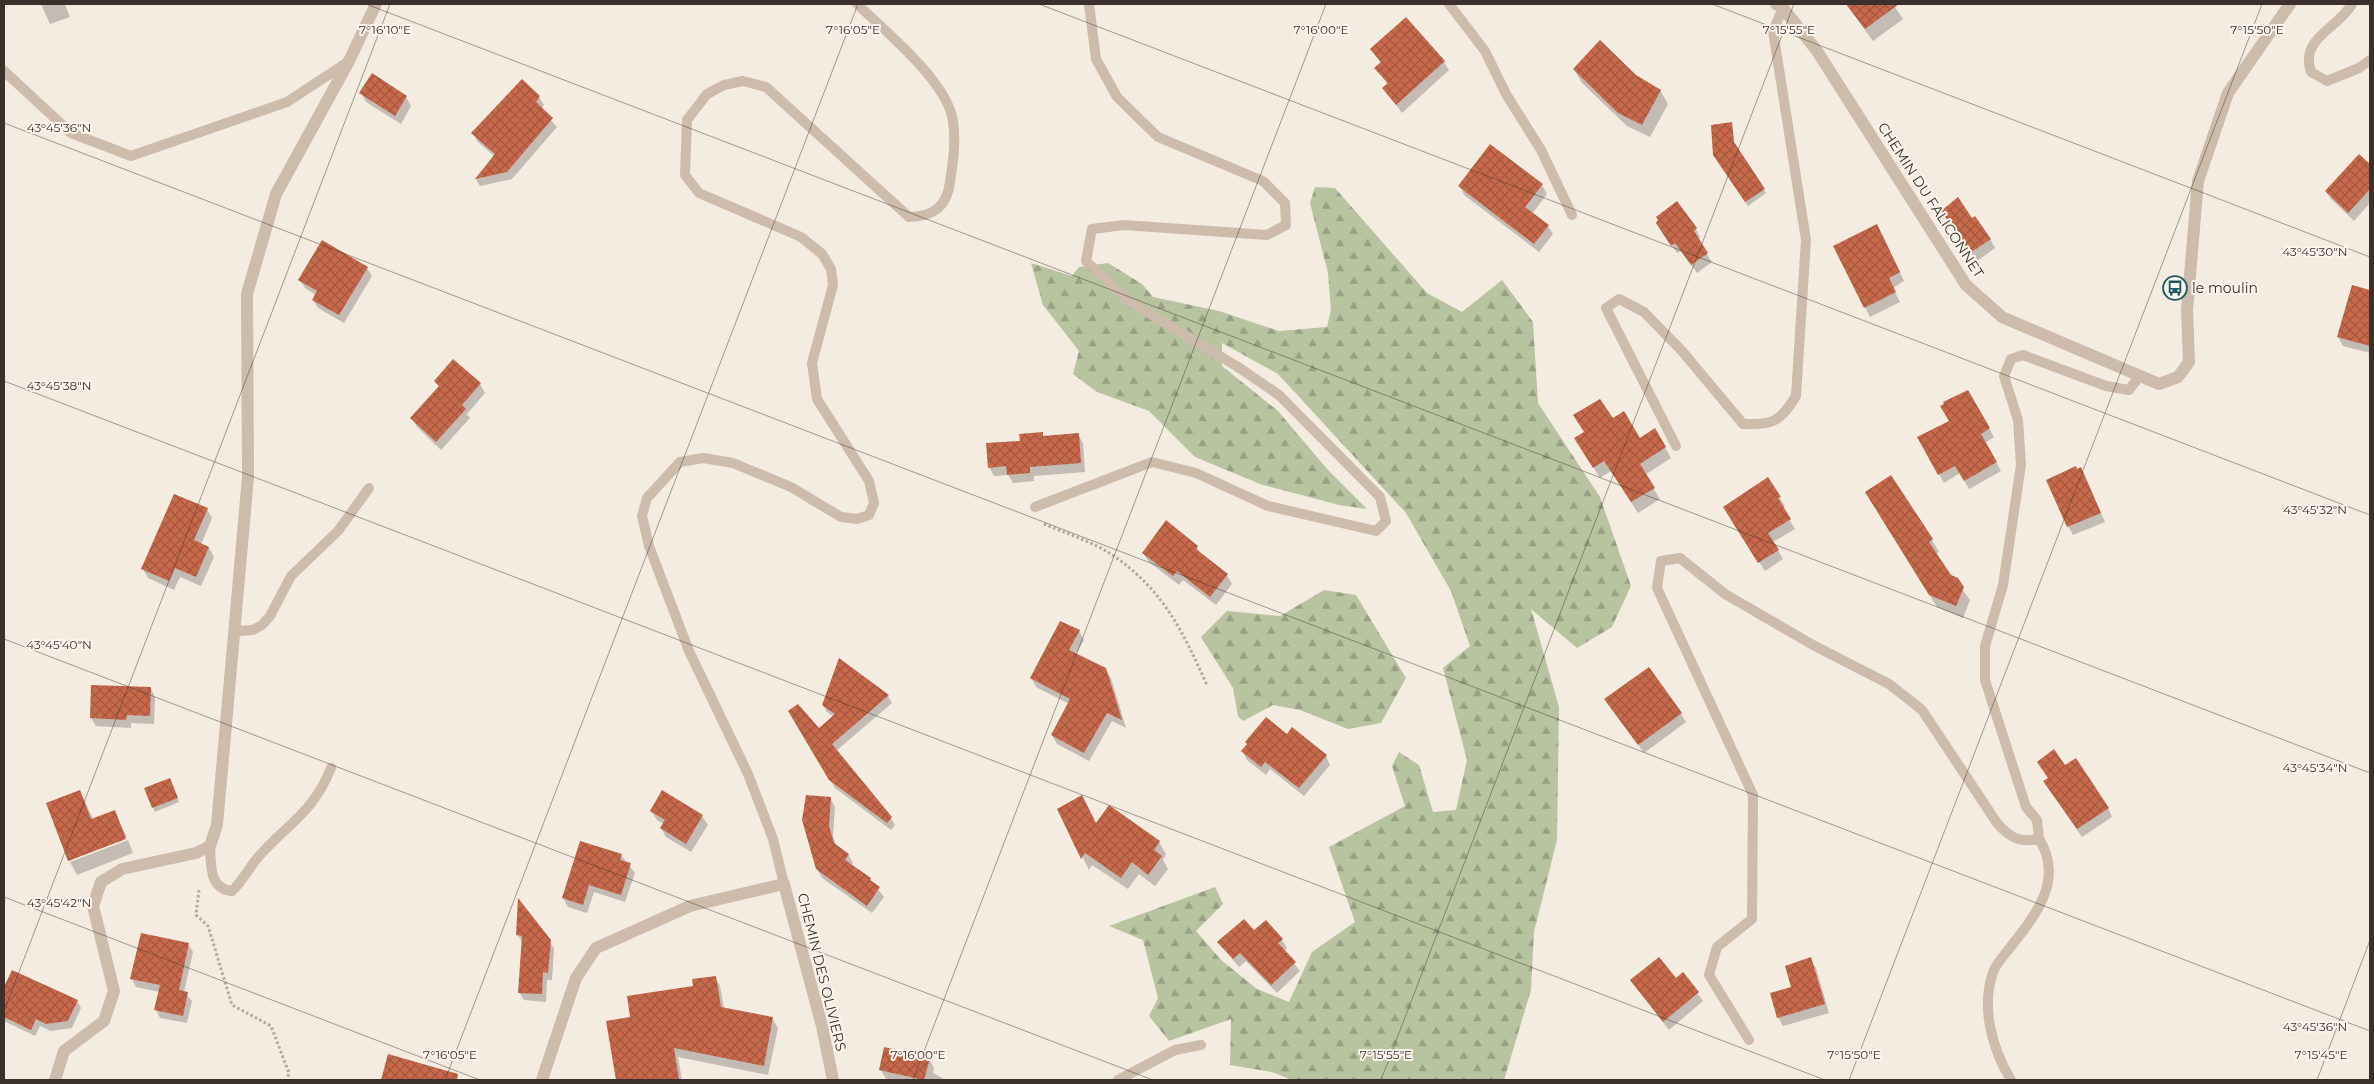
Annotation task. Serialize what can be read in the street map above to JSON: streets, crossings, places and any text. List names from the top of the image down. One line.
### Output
{"streets":{"street":["CHEMIN DU FALICONNET","CHEMIN DES OLIVIERS"]},"places":{"bus stop":["le moulin"]},"coordinates":["7°16'10\"E","7°16'05\"E","7°16'00\"E","7°15'55\"E","7°15'50\"E","43°45'36\"N","43°45'30\"N","43°45'38\"N","43°45'32\"N","43°45'40\"N","43°45'34\"N","43°45'42\"N","7°15'45\"E"]}
